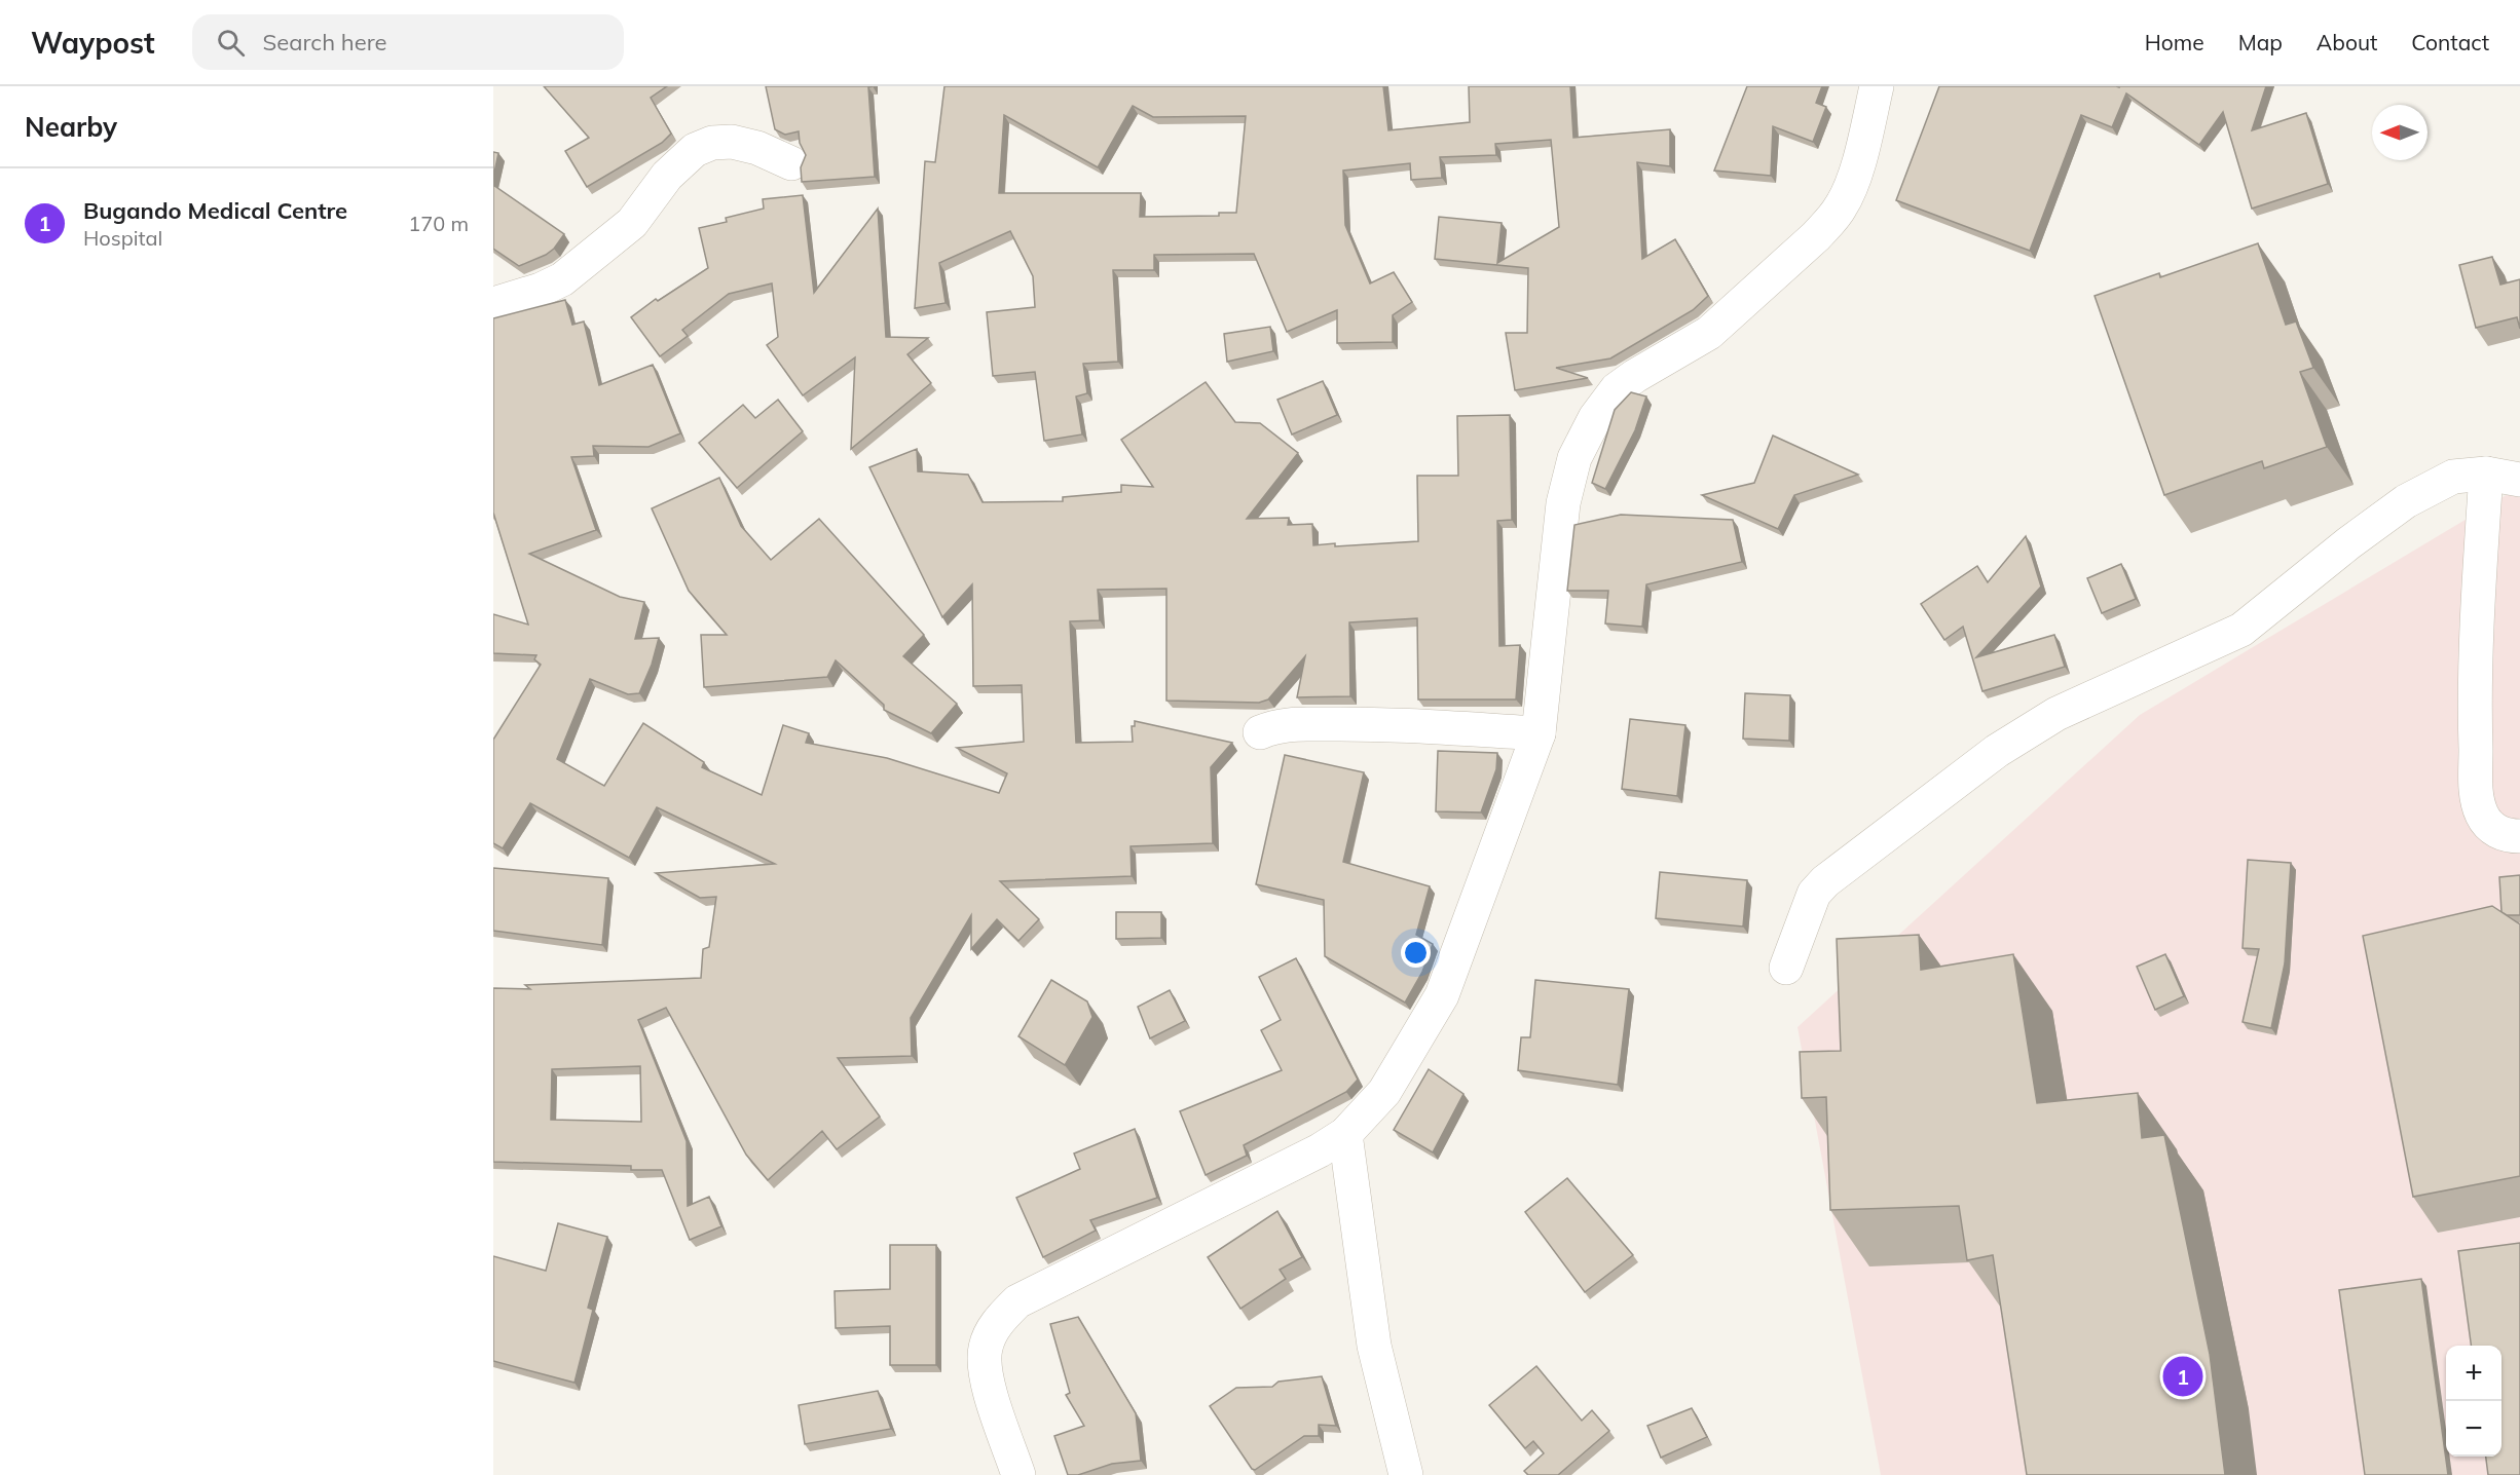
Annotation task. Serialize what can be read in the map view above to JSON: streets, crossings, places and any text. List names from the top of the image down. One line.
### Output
{"north":"left","page":{"header":"Waypost","search":"Search here","nav":["Home","Map","About","Contact"],"heading":"Nearby","list":[{"mark":"1","name":"Bugando Medical Centre","note":"Hospital","value":"170 m"}],"map_buttons":["+","−"],"pins":"1"}}
